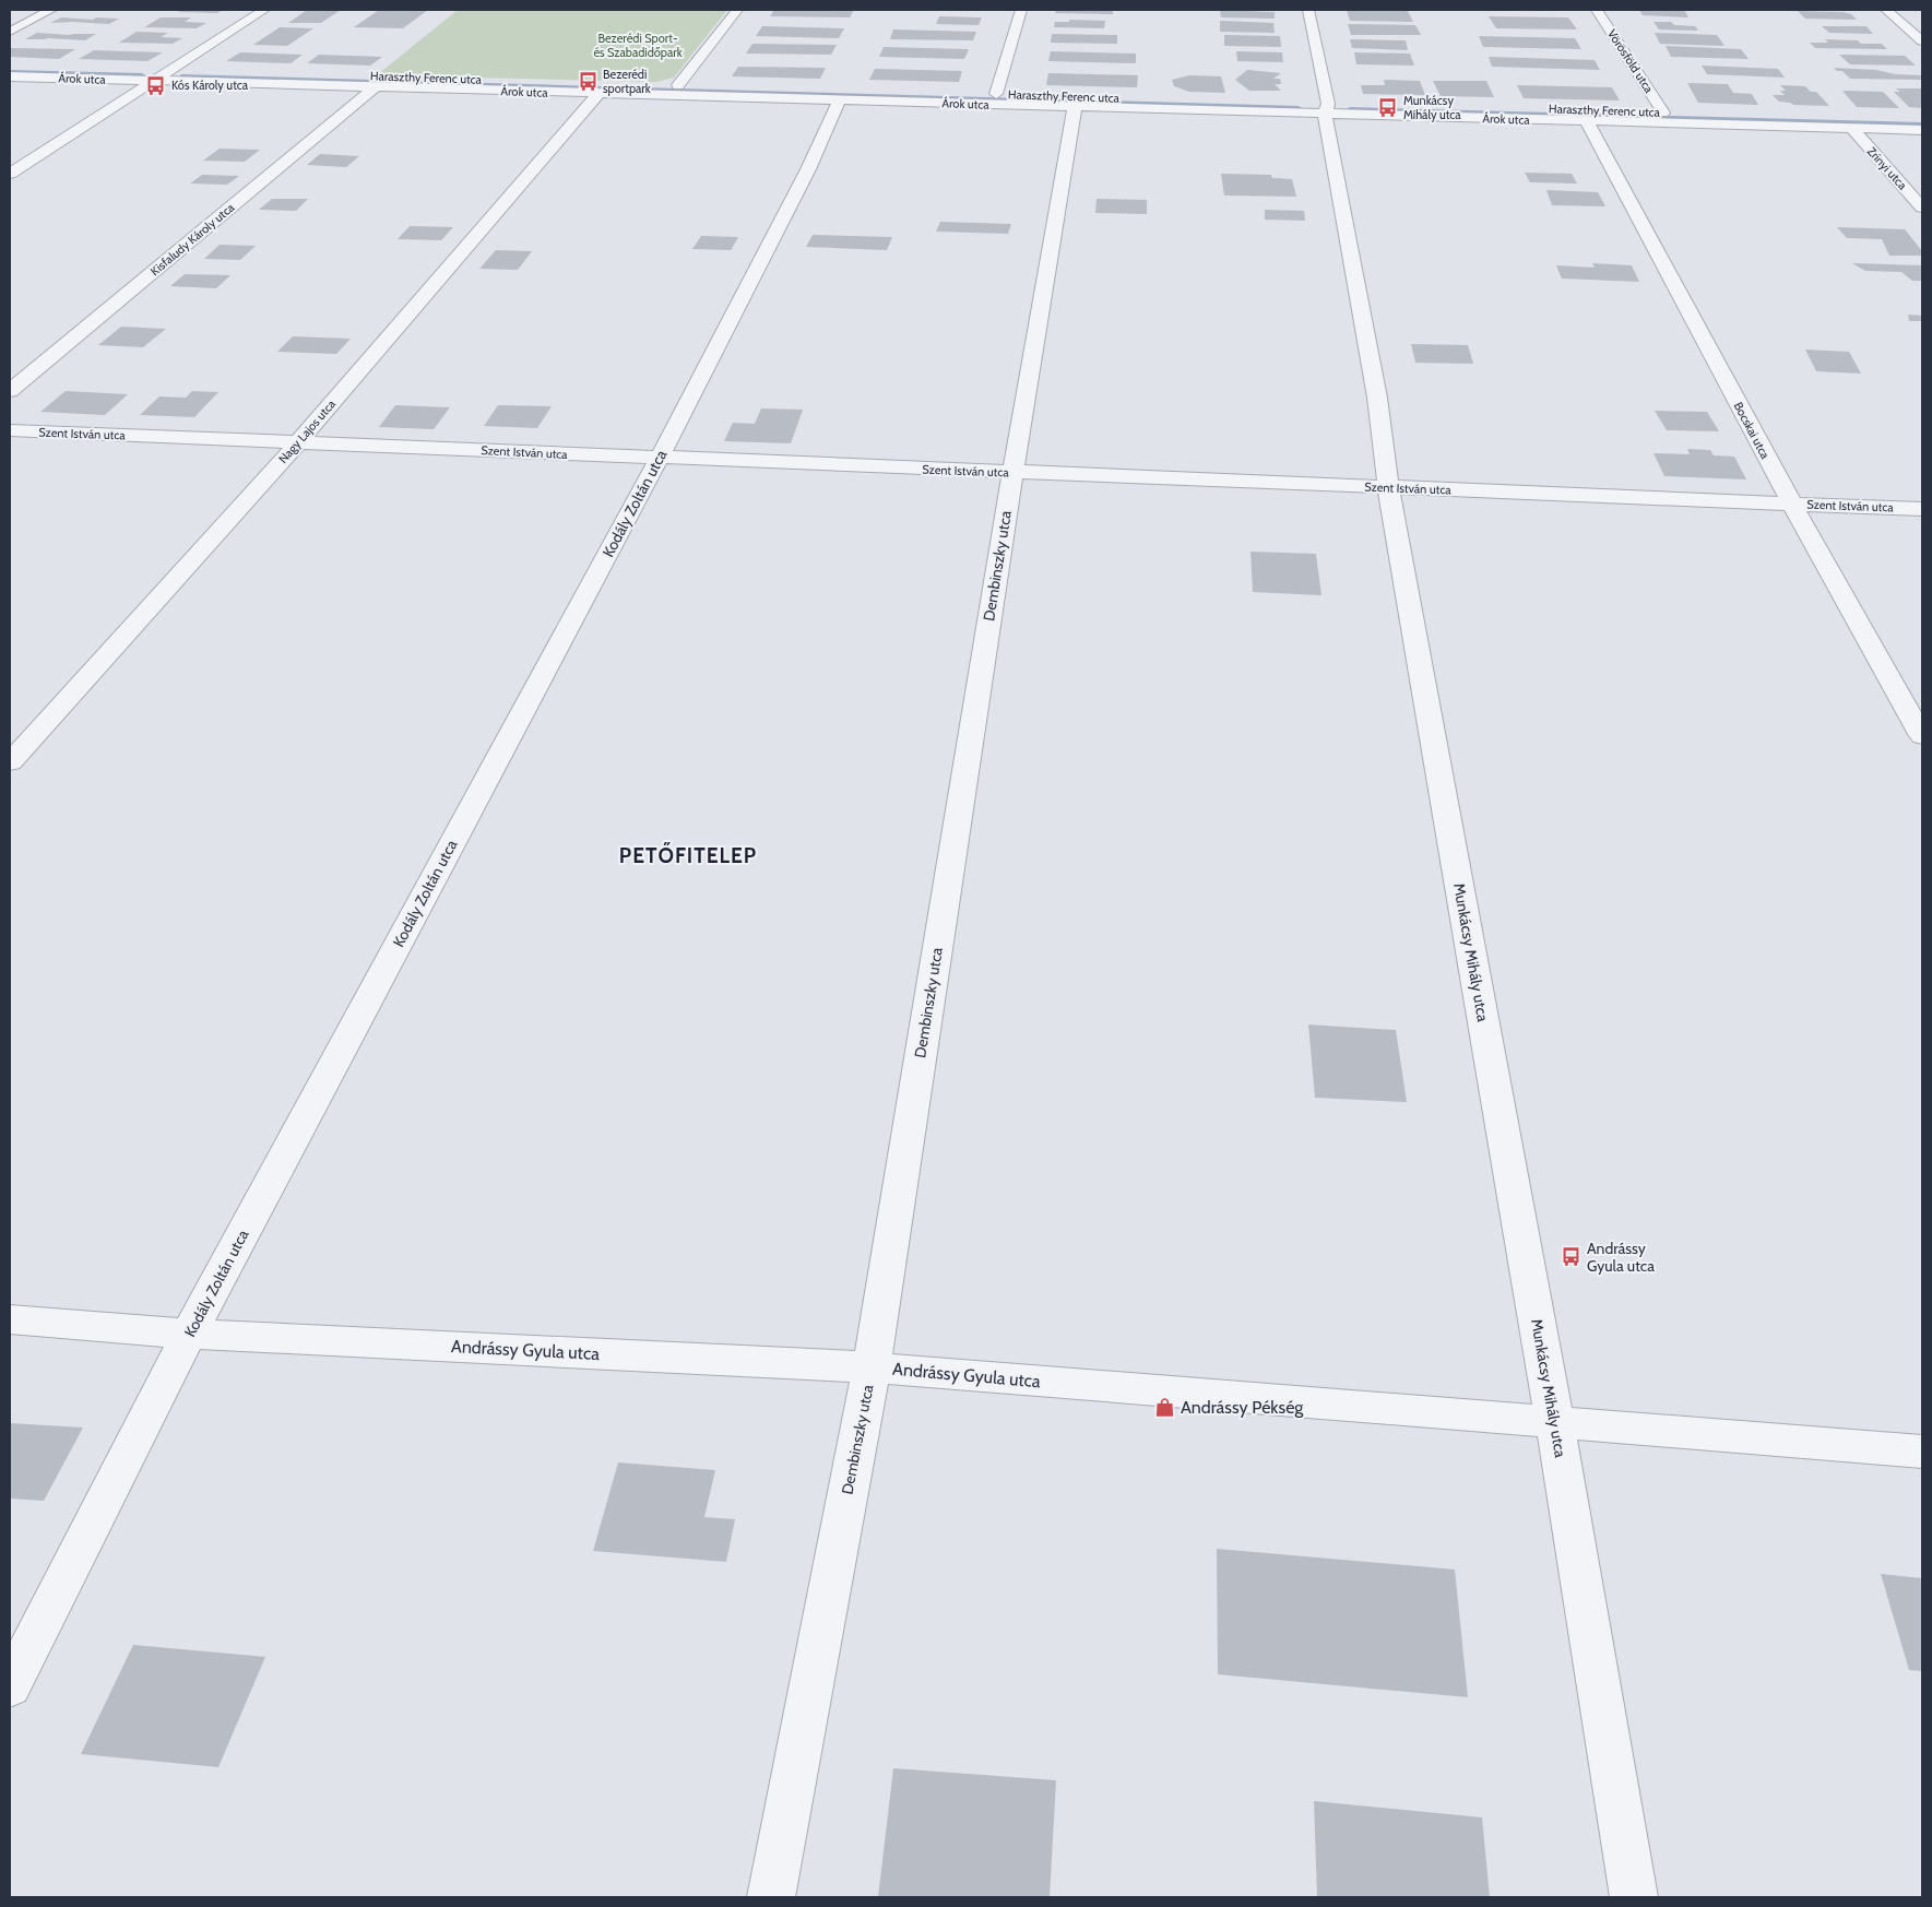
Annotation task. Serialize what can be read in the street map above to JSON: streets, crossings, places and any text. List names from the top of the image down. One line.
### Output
{"streets":{"street":["Vörösföld utca","Haraszthy Ferenc utca","Árok utca","Zrínyi utca","Kisfaludy Károly utca","Bocskai utca","Nagy Lajos utca","Szent István utca","Kodály Zoltán utca","Dembinszky utca","Munkácsy Mihály utca","Andrássy Gyula utca"]},"crossings":[["Vörösföld utca","Haraszthy Ferenc utca"],["Haraszthy Ferenc utca","Árok utca"],["Haraszthy Ferenc utca","Munkácsy Mihály utca"],["Árok utca","Zrínyi utca"],["Árok utca","Kisfaludy Károly utca"],["Árok utca","Bocskai utca"],["Árok utca","Nagy Lajos utca"],["Árok utca","Kodály Zoltán utca"],["Árok utca","Dembinszky utca"],["Árok utca","Munkácsy Mihály utca"],["Bocskai utca","Szent István utca"],["Nagy Lajos utca","Szent István utca"],["Szent István utca","Kodály Zoltán utca"],["Szent István utca","Dembinszky utca"],["Szent István utca","Munkácsy Mihály utca"],["Kodály Zoltán utca","Andrássy Gyula utca"],["Dembinszky utca","Andrássy Gyula utca"],["Munkácsy Mihály utca","Andrássy Gyula utca"]],"districts":["PETŐFITELEP"],"parks":["Bezerédi Sport- és Szabadidőpark"],"places":{"bus stop":["Bezerédi sportpark","Kós Károly utca","Munkácsy Mihály utca","Andrássy Gyula utca"],"shop":["Andrássy Pékség"]}}
